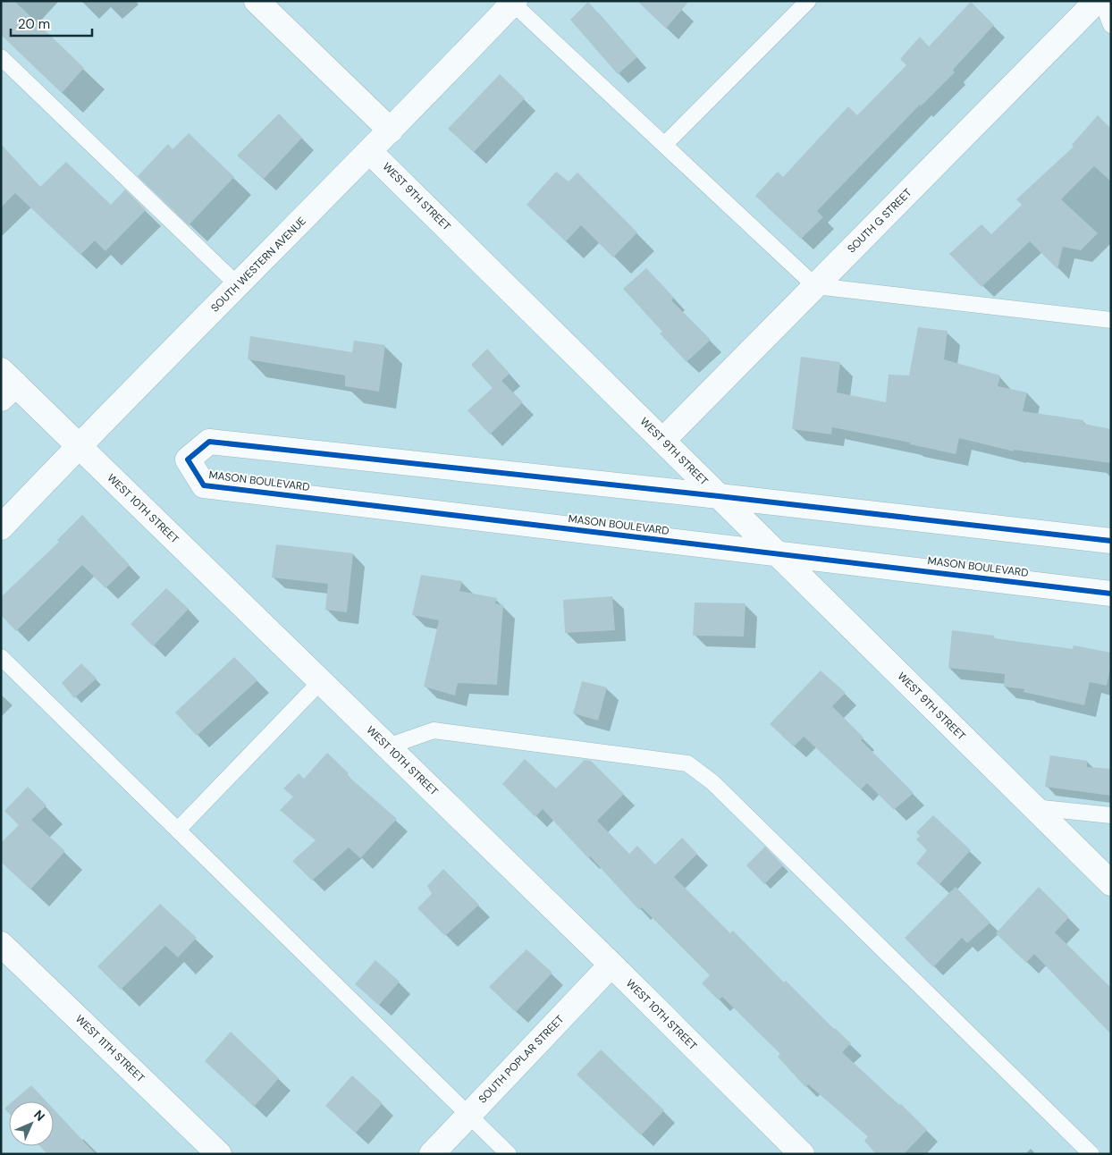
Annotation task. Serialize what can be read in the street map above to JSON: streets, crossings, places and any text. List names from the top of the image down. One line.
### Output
{"streets":{"street":["WEST 9TH STREET","SOUTH G STREET","SOUTH WESTERN AVENUE","MASON BOULEVARD","WEST 10TH STREET","WEST 11TH STREET","SOUTH POPLAR STREET"]},"crossings":[["WEST 9TH STREET","SOUTH G STREET"],["WEST 9TH STREET","SOUTH WESTERN AVENUE"],["WEST 9TH STREET","MASON BOULEVARD"],["SOUTH WESTERN AVENUE","WEST 10TH STREET"],["WEST 10TH STREET","SOUTH POPLAR STREET"]],"scale_bar":"20 m","north":"top right"}
